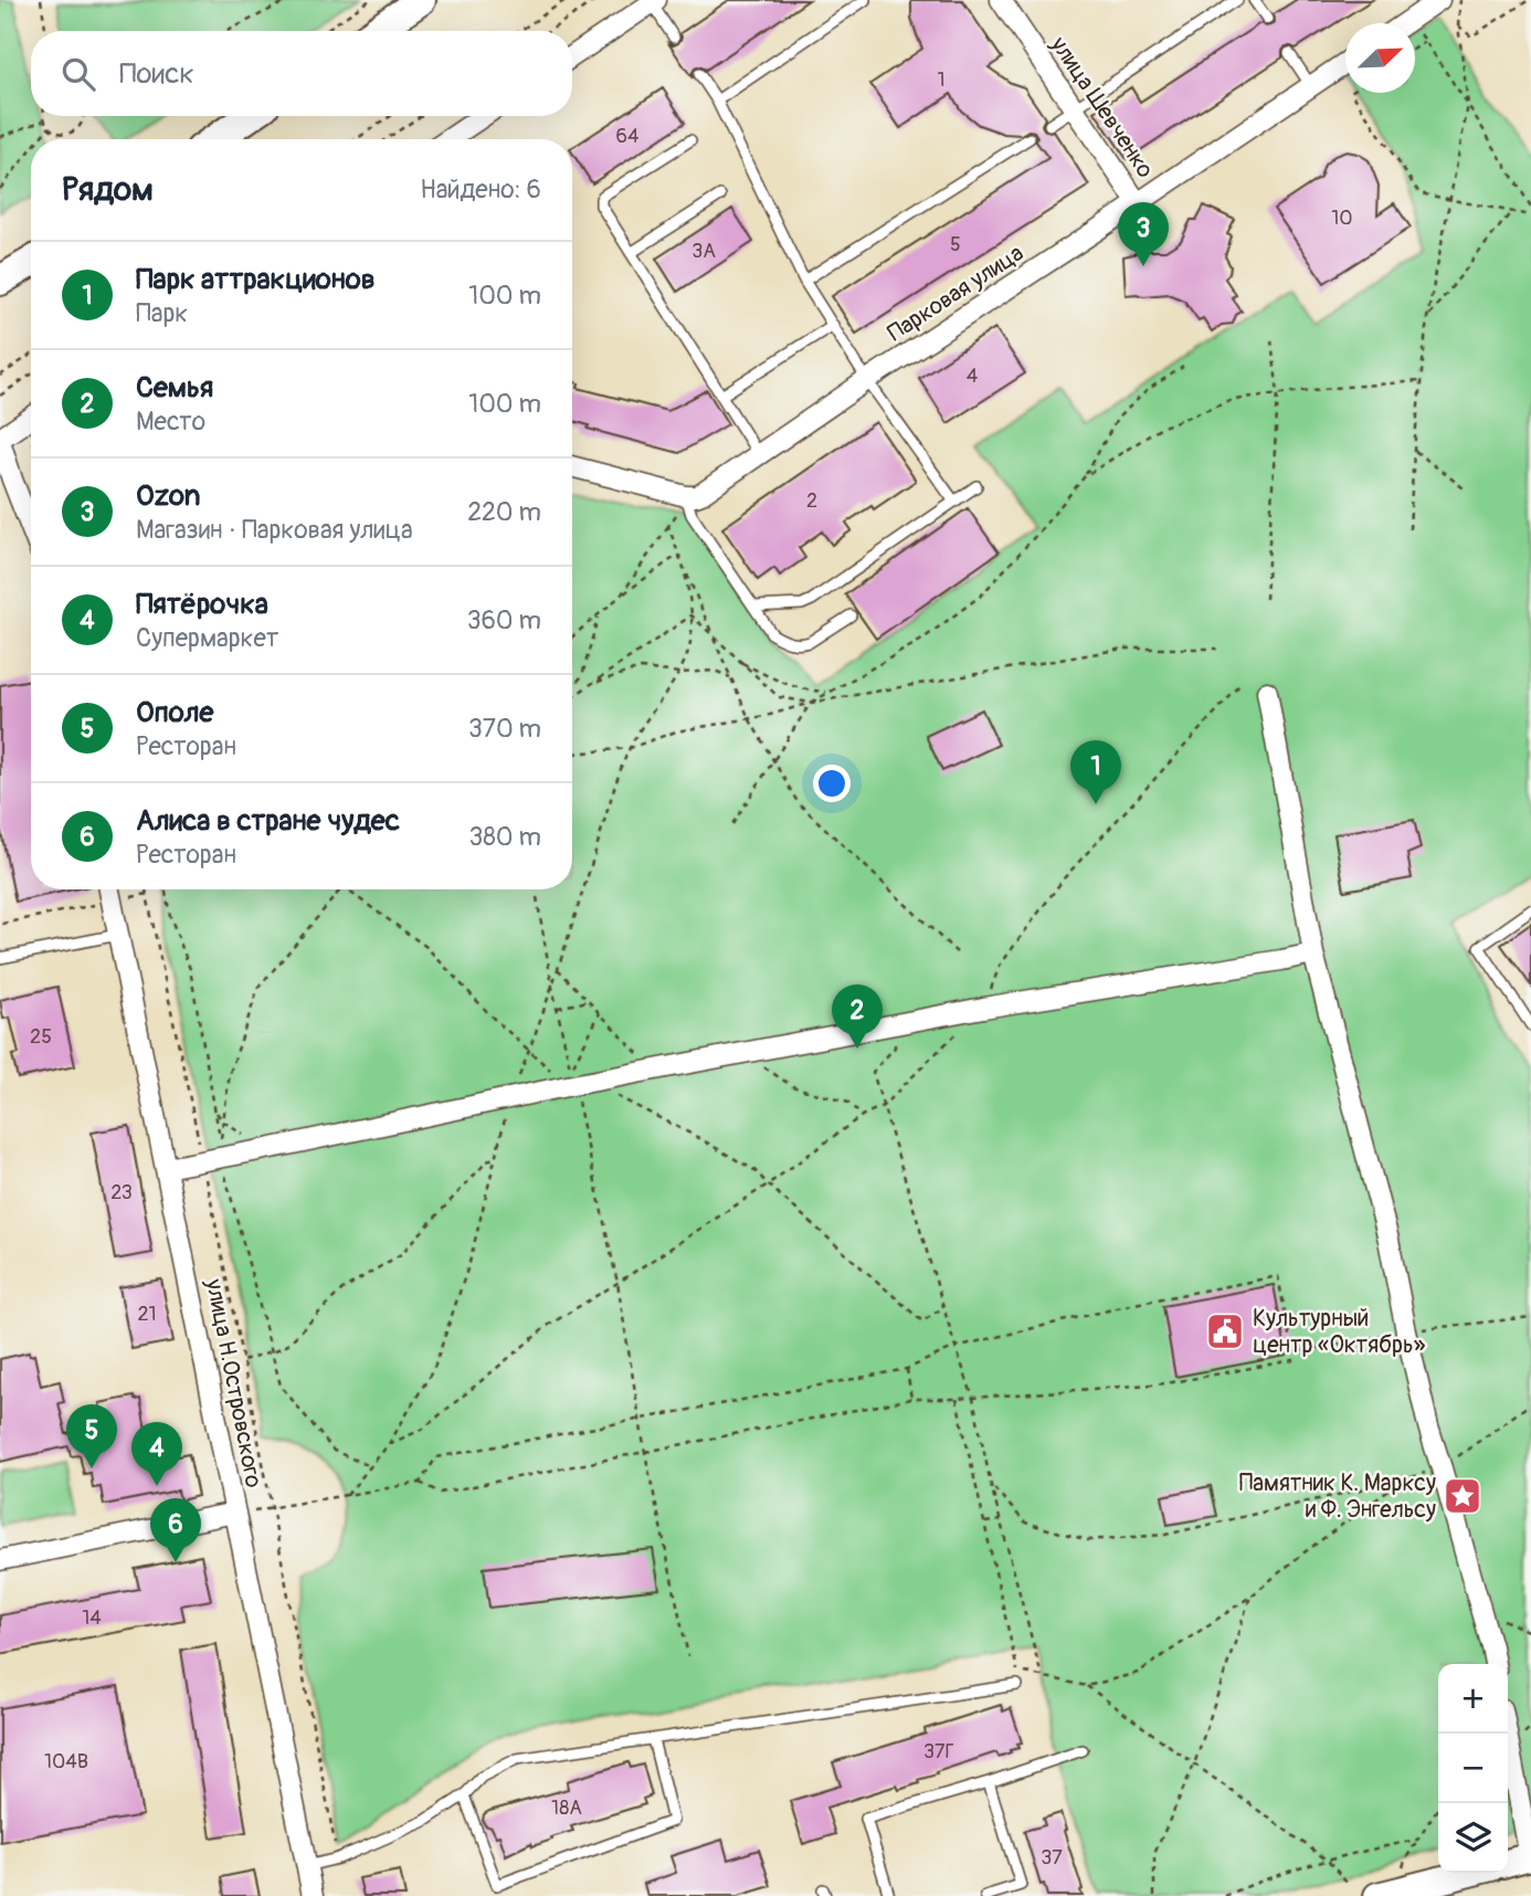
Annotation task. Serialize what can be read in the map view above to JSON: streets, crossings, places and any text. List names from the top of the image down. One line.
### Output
{"streets":{"street":["улица Шевченко","Парковая улица","улица Н.Островского"]},"crossings":[["улица Шевченко","Парковая улица"]],"places":{"public building":["Культурный центр «Октябрь»"],"place":["Памятник К. Марксу и Ф. Энгельсу"]},"house_numbers":["1","64","10","5","3А","4","2","25","23","21","14","37Г","104В","18А","37"],"north":"top right","page":{"search":"Поиск","heading":["Рядом","Найдено: 6"],"pins":["3","1","2","5","4","6"],"list":[{"mark":"1","name":"Парк аттракционов","note":"Парк","value":"100 m"},{"mark":"2","name":"Семья","note":"Место","value":"100 m"},{"mark":"3","name":"Ozon","note":"Магазин · Парковая улица","value":"220 m"},{"mark":"4","name":"Пятёрочка","note":"Супермаркет","value":"360 m"},{"mark":"5","name":"Ополе","note":"Ресторан","value":"370 m"},{"mark":"6","name":"Алиса в стране чудес","note":"Ресторан","value":"380 m"}],"map_buttons":["+","−"]}}
